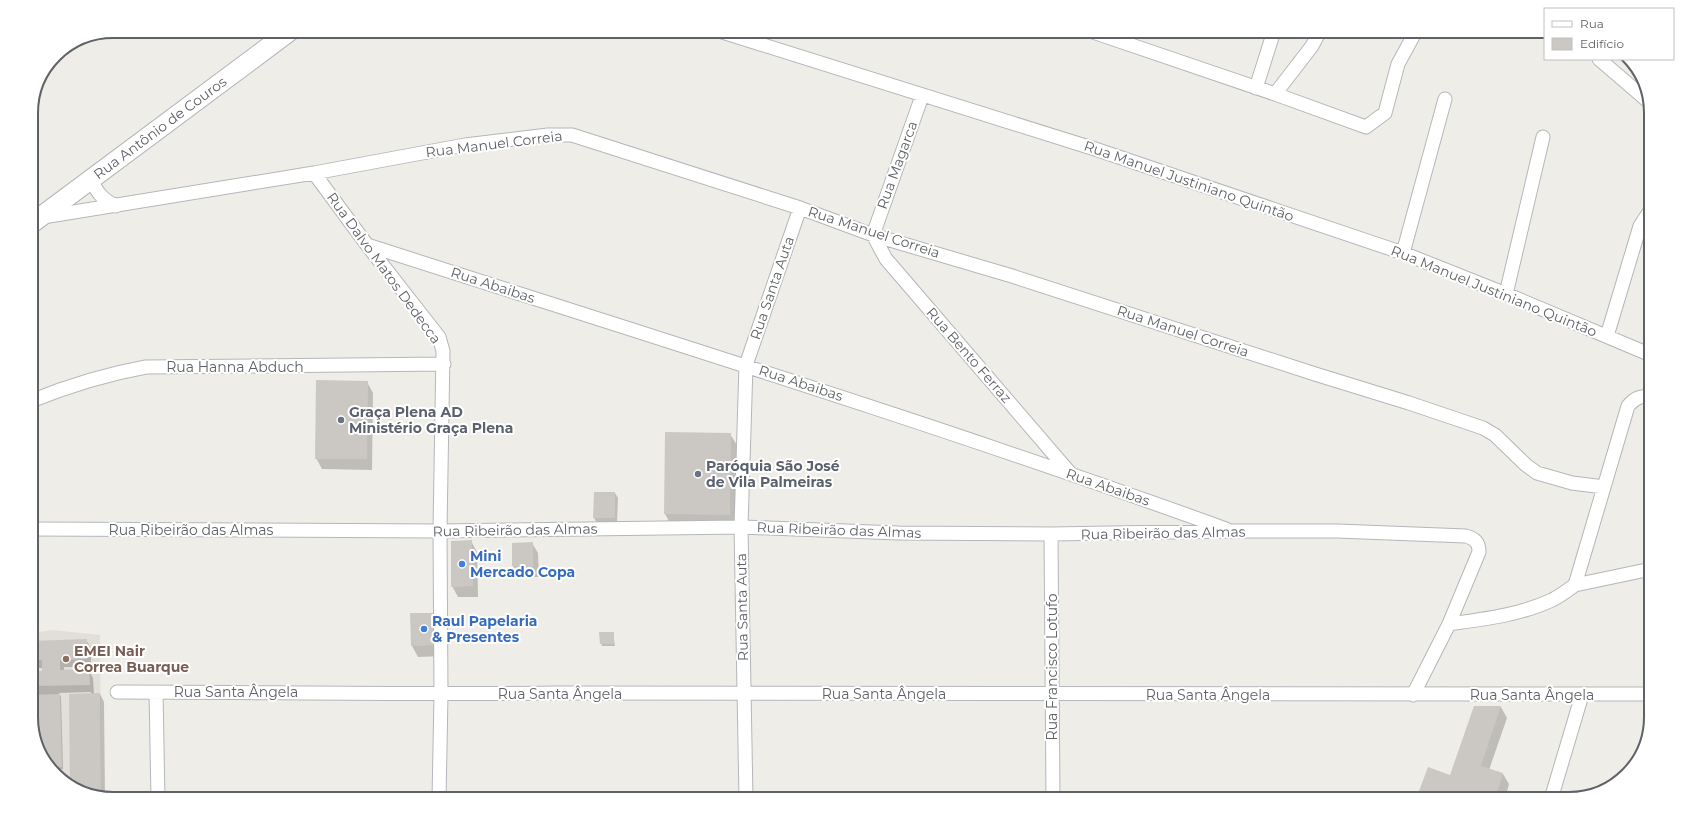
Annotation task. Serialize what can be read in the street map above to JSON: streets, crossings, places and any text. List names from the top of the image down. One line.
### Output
{"streets":{"street":["Rua Antônio de Couros","Rua Manuel Correia","Rua Magarca","Rua Manuel Justiniano Quintão","Rua Dalvo Matos Dedecca","Rua Abaibas","Rua Santa Auta","Rua Bento Ferraz","Rua Hanna Abduch","Rua Ribeirão das Almas","Rua Francisco Lotufo","Rua Santa Ângela"]},"crossings":[["Rua Manuel Correia","Rua Magarca"],["Rua Manuel Correia","Rua Dalvo Matos Dedecca"],["Rua Manuel Correia","Rua Santa Auta"],["Rua Manuel Correia","Rua Bento Ferraz"],["Rua Magarca","Rua Manuel Justiniano Quintão"],["Rua Magarca","Rua Bento Ferraz"],["Rua Dalvo Matos Dedecca","Rua Abaibas"],["Rua Dalvo Matos Dedecca","Rua Hanna Abduch"],["Rua Dalvo Matos Dedecca","Rua Ribeirão das Almas"],["Rua Dalvo Matos Dedecca","Rua Santa Ângela"],["Rua Abaibas","Rua Santa Auta"],["Rua Abaibas","Rua Bento Ferraz"],["Rua Abaibas","Rua Ribeirão das Almas"],["Rua Santa Auta","Rua Ribeirão das Almas"],["Rua Santa Auta","Rua Santa Ângela"],["Rua Ribeirão das Almas","Rua Francisco Lotufo"],["Rua Ribeirão das Almas","Rua Santa Ângela"],["Rua Francisco Lotufo","Rua Santa Ângela"]],"places":["Graça Plena AD Ministério Graça Plena","Paróquia São José de Vila Palmeiras","Mini Mercado Copa","Raul Papelaria & Presentes","EMEI Nair Correa Buarque"],"legend":["Rua","Edifício"]}
